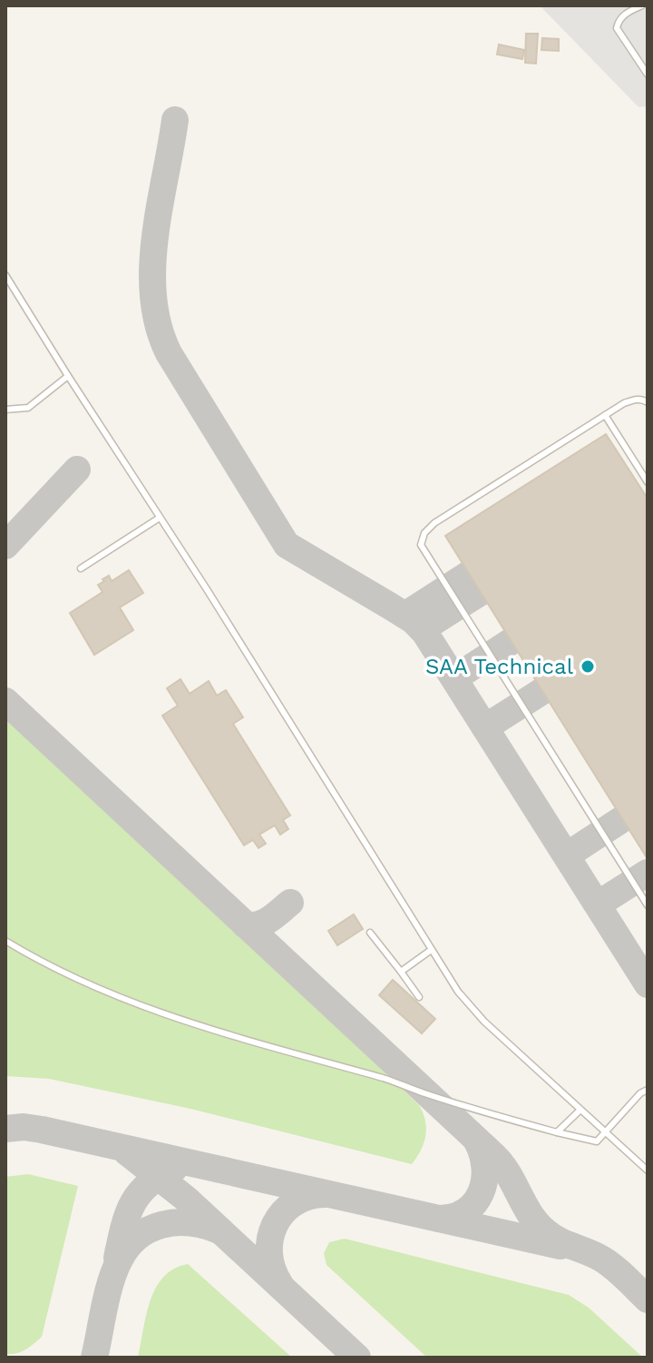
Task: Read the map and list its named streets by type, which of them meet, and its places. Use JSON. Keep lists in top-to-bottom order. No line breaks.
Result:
{"places":["SAA Technical"]}
